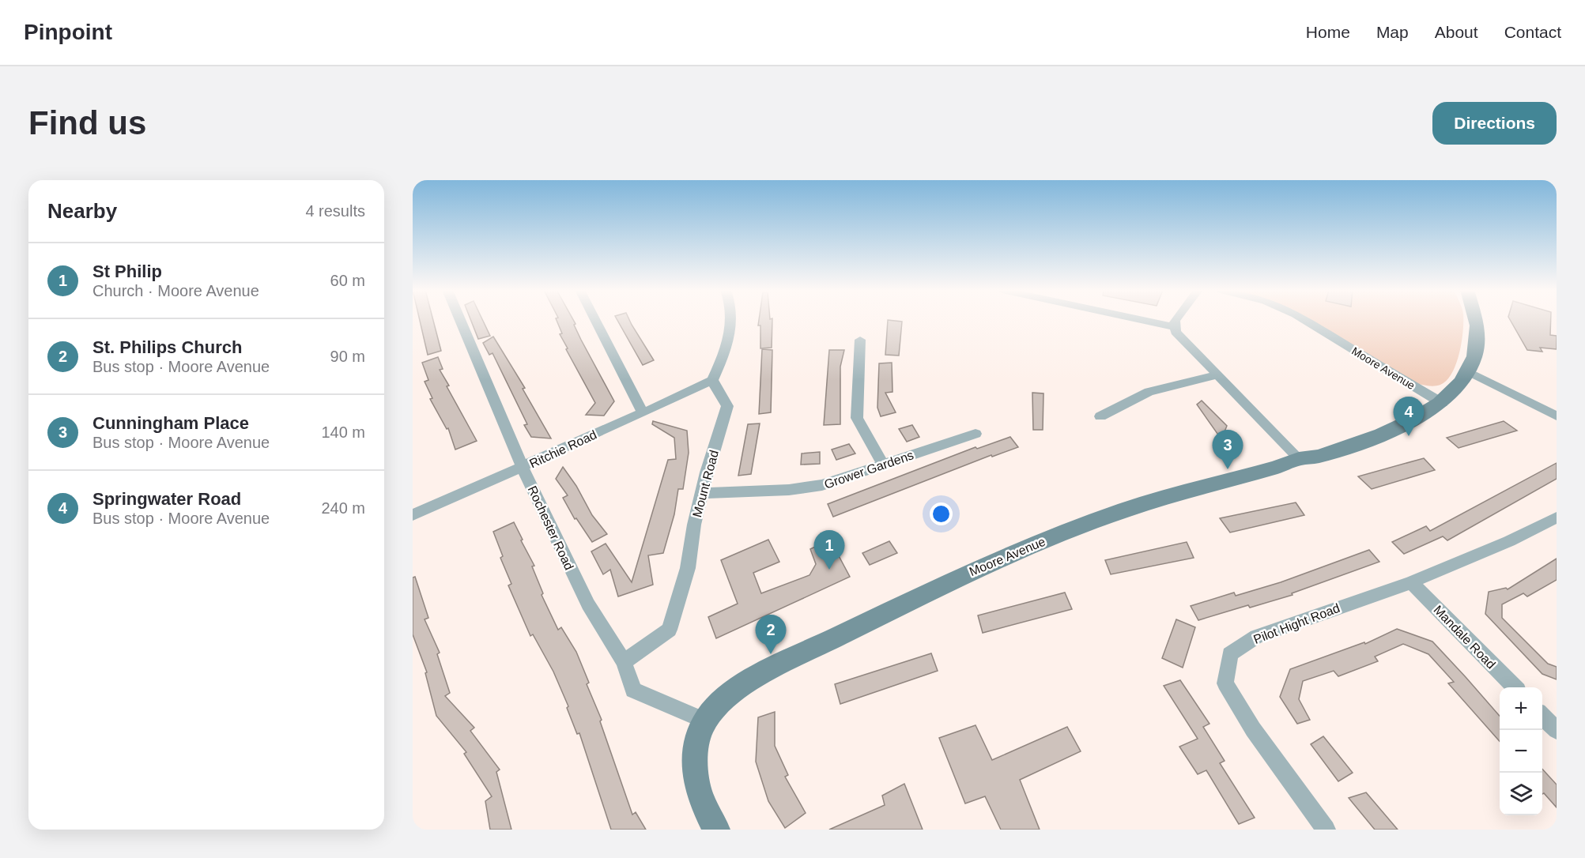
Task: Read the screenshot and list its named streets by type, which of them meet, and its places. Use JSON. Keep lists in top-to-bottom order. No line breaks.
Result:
{"streets":{"street":["Moore Avenue","Ritchie Road","Grower Gardens","Mount Road","Rochester Road","Pilot Hight Road","Mandale Road"]},"crossings":[["Moore Avenue","Rochester Road"],["Ritchie Road","Mount Road"],["Ritchie Road","Rochester Road"],["Grower Gardens","Mount Road"],["Mount Road","Rochester Road"],["Pilot Hight Road","Mandale Road"]],"page":{"header":"Pinpoint","nav":["Home","Map","About","Contact"],"buttons":"Directions","title":"Find us","heading":["Nearby","4 results"],"list":[{"mark":"1","name":"St Philip","note":"Church · Moore Avenue","value":"60 m"},{"mark":"2","name":"St. Philips Church","note":"Bus stop · Moore Avenue","value":"90 m"},{"mark":"3","name":"Cunningham Place","note":"Bus stop · Moore Avenue","value":"140 m"},{"mark":"4","name":"Springwater Road","note":"Bus stop · Moore Avenue","value":"240 m"}],"pins":["4","3","1","2"],"map_buttons":["+","−"]}}
